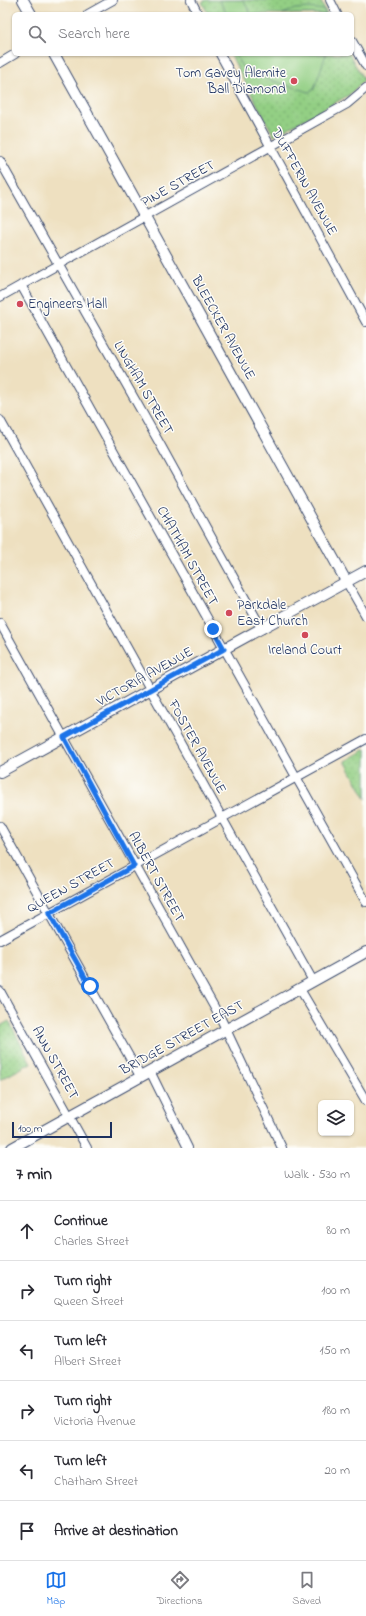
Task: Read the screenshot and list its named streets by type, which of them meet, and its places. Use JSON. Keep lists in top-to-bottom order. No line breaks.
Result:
{"streets":{"street":["DUFFERIN AVENUE","PINE STREET","BLEECKER AVENUE","LINGHAM STREET","CHATHAM STREET","VICTORIA AVENUE","FOSTER AVENUE","ALBERT STREET","QUEEN STREET","BRIDGE STREET EAST","ANN STREET"]},"crossings":[["DUFFERIN AVENUE","PINE STREET"],["PINE STREET","BLEECKER AVENUE"],["PINE STREET","LINGHAM STREET"],["PINE STREET","CHATHAM STREET"],["BLEECKER AVENUE","VICTORIA AVENUE"],["LINGHAM STREET","VICTORIA AVENUE"],["CHATHAM STREET","VICTORIA AVENUE"],["CHATHAM STREET","QUEEN STREET"],["VICTORIA AVENUE","FOSTER AVENUE"],["VICTORIA AVENUE","ALBERT STREET"],["FOSTER AVENUE","QUEEN STREET"],["FOSTER AVENUE","BRIDGE STREET EAST"],["ALBERT STREET","QUEEN STREET"],["ALBERT STREET","BRIDGE STREET EAST"],["BRIDGE STREET EAST","ANN STREET"]],"places":["Tom Gavey Alemite Ball Diamond","Engineers Hall","Parkdale East Church","Ireland Court"],"scale_bar":"100 m","page":{"search":"Search here","scale":"100 m","heading":["7 min","Walk · 530 m"],"list":[["Continue","Charles Street","80 m"],["Turn right","Queen Street","100 m"],["Turn left","Albert Street","150 m"],["Turn right","Victoria Avenue","180 m"],["Turn left","Chatham Street","20 m"],"Arrive at destination"],"nav":["Map","Directions","Saved"]}}
